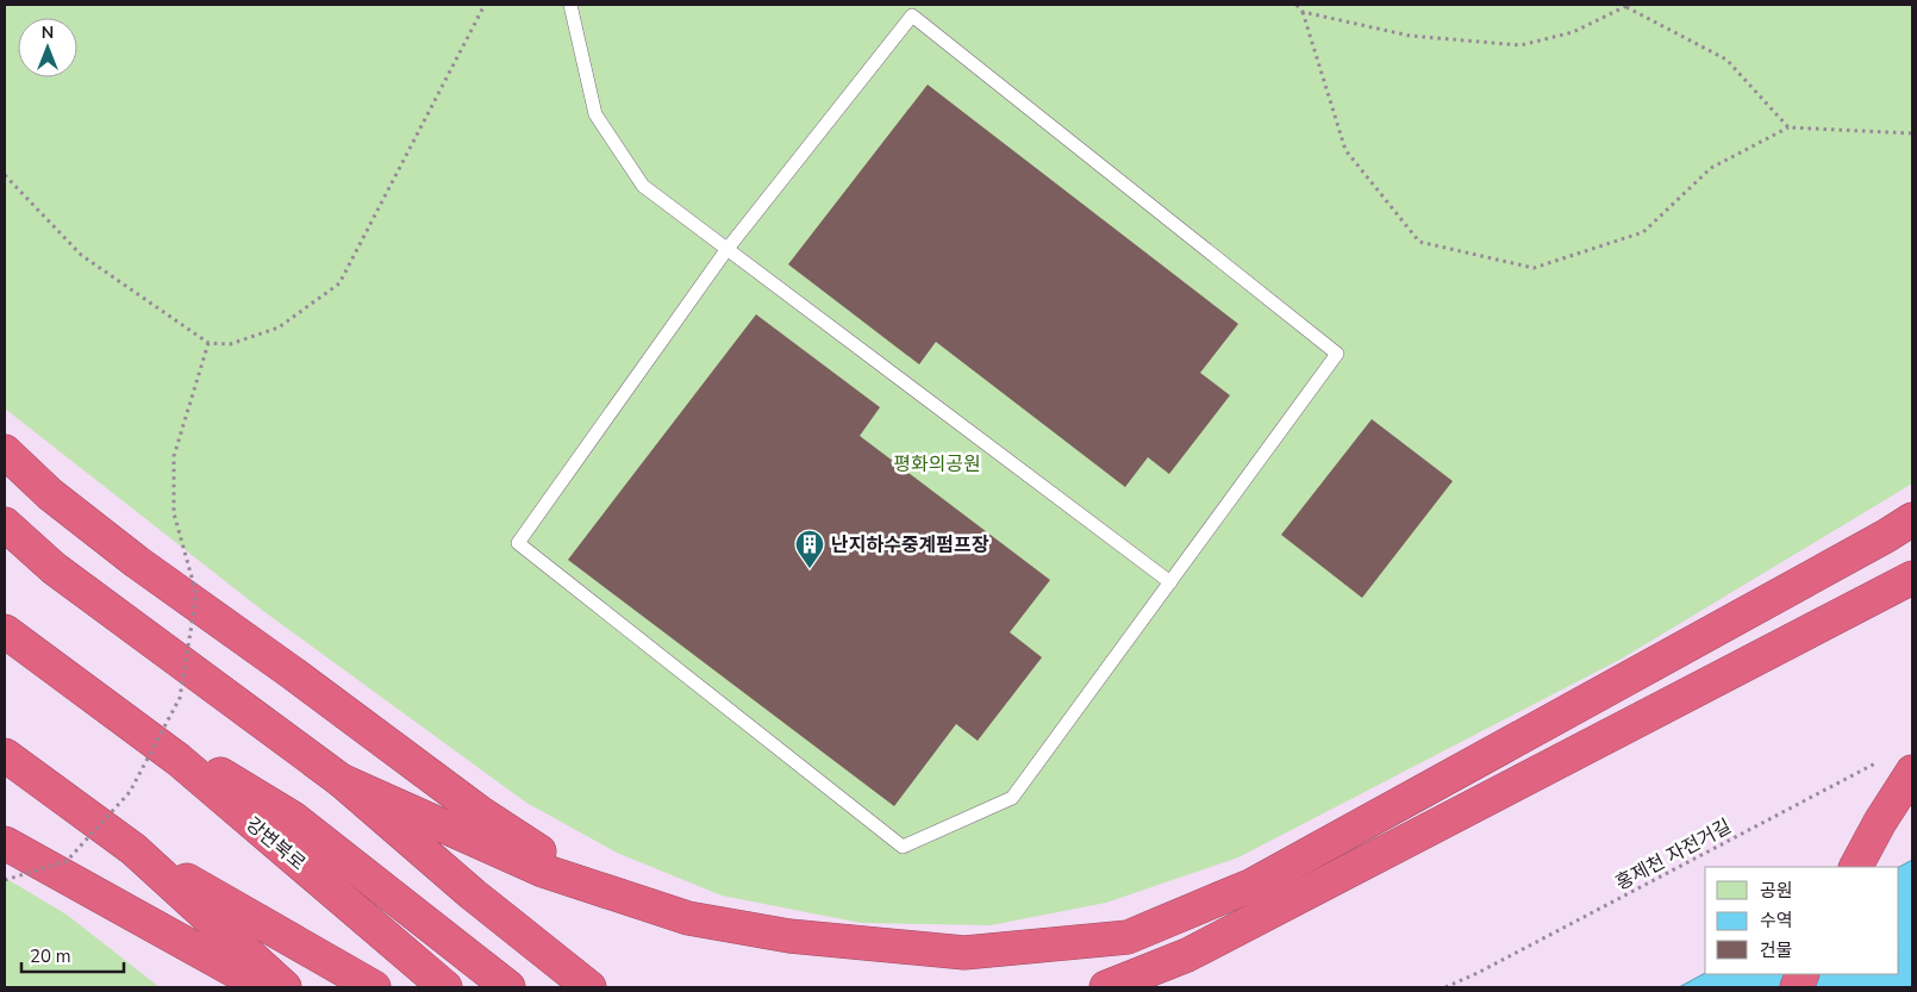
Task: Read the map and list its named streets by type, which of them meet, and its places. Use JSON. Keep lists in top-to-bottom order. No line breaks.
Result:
{"streets":{"highway":["강변북로"],"path":["홍제천 자전거길"]},"parks":["평화의공원"],"places":{"building":["난지하수중계펌프장"]},"legend":["공원","수역","건물"],"scale_bar":"20 m","north":"top"}
